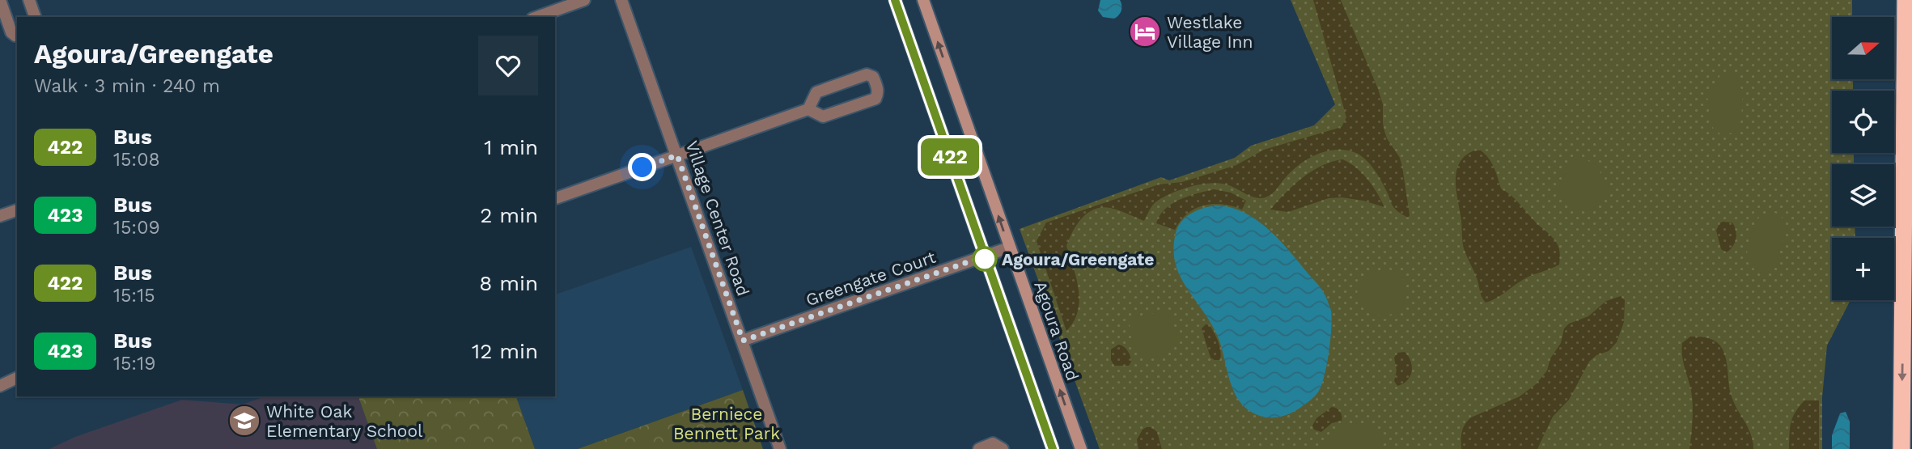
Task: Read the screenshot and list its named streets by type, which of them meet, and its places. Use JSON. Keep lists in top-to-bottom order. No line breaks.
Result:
{"streets":{"main road":["Agoura Road"],"street":["Village Center Road","Greengate Court"]},"crossings":[["Village Center Road","Greengate Court"],["Greengate Court","Agoura Road"]],"parks":["Berniece Bennett Park"],"places":{"hotel":["Westlake Village Inn"],"other":["Agoura/Greengate"],"school or university":["White Oak Elementary School"]},"lines":["bus line 422"],"north":"right","page":{"on_map":"422","map_buttons":"+","heading":["Agoura/Greengate","Walk · 3 min · 240 m"],"list":[{"mark":"422","name":"Bus","note":"15:08","value":"1 min"},{"mark":"423","name":"Bus","note":"15:09","value":"2 min"},{"mark":"422","name":"Bus","note":"15:15","value":"8 min"},{"mark":"423","name":"Bus","note":"15:19","value":"12 min"}]}}
